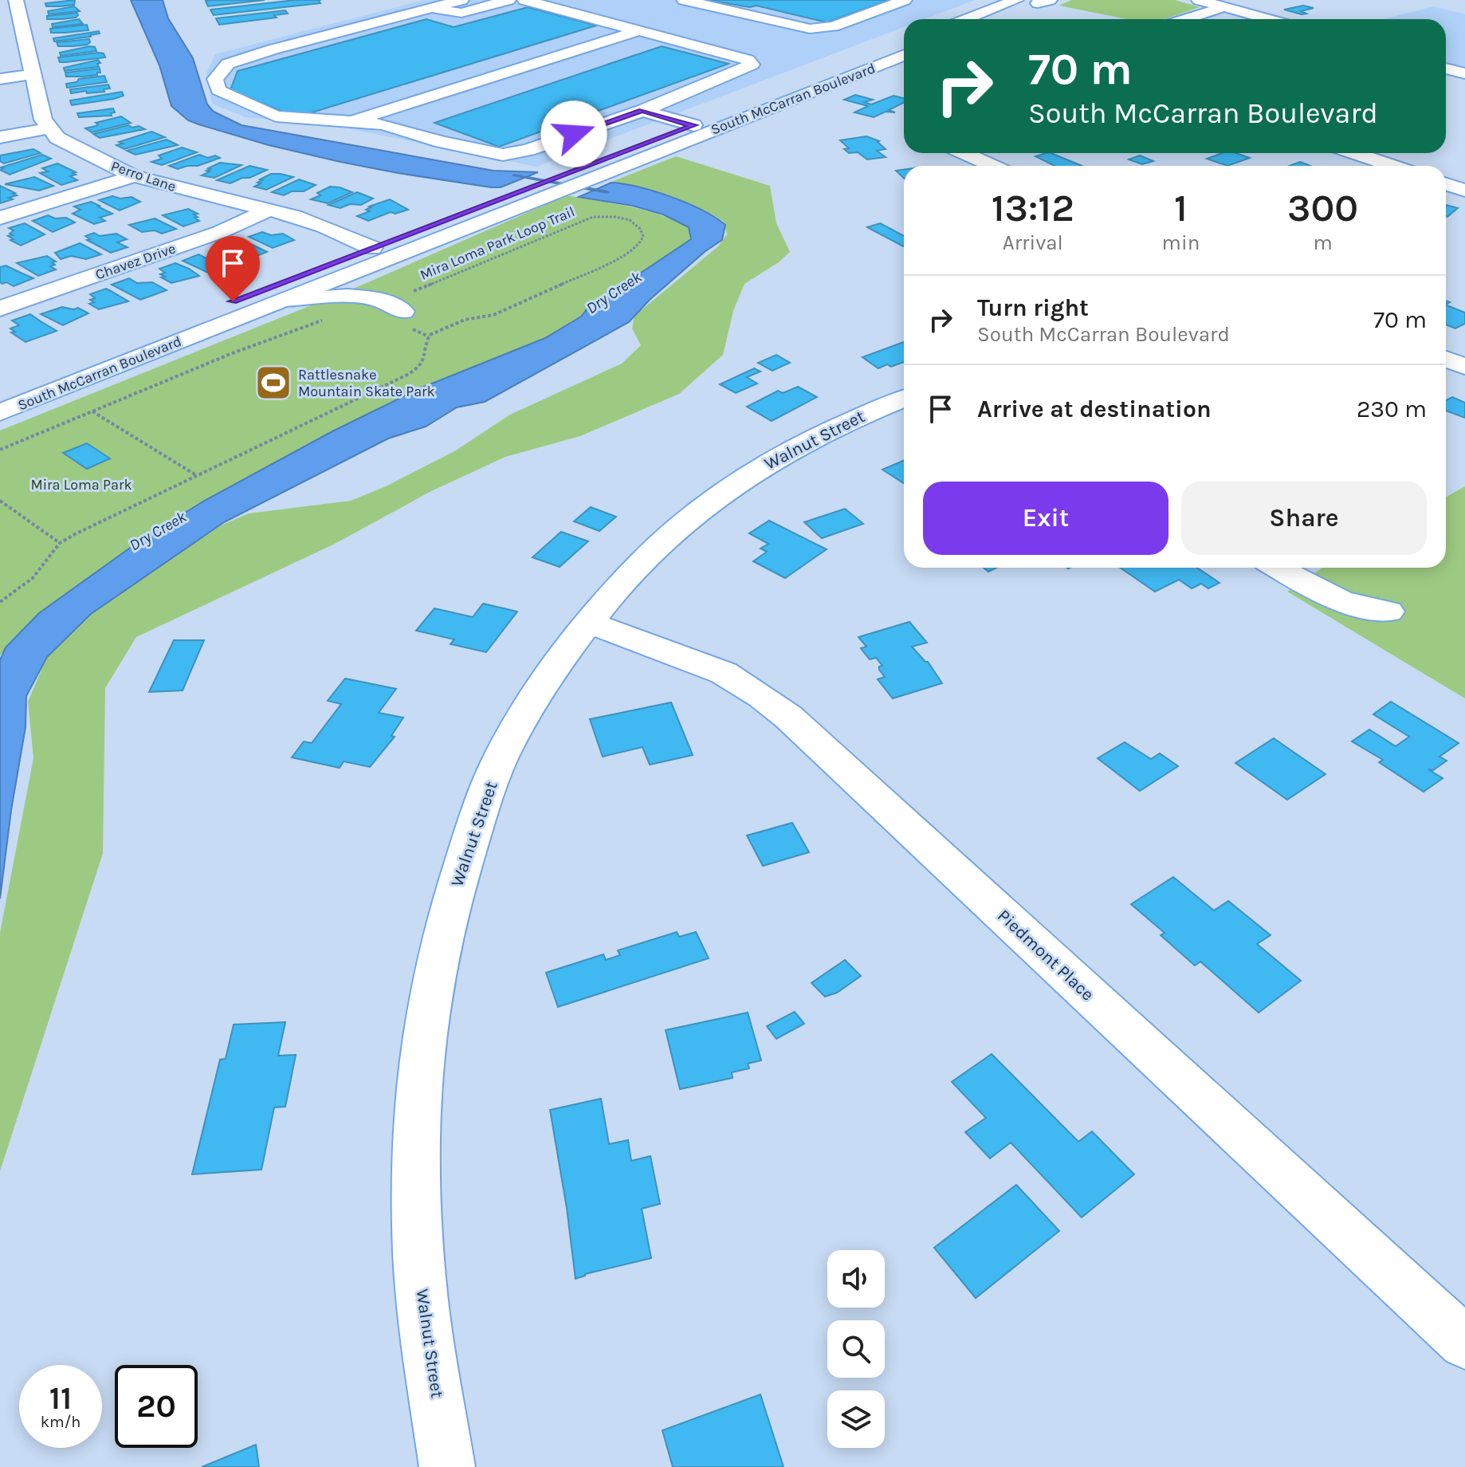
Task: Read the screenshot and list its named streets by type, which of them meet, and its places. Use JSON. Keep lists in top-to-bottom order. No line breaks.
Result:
{"streets":{"street":["South McCarran Boulevard","Perro Lane","Chavez Drive","Walnut Street","Piedmont Place"],"path":["Mira Loma Park Loop Trail"]},"crossings":[["South McCarran Boulevard","Perro Lane"],["Perro Lane","Chavez Drive"],["Walnut Street","Piedmont Place"]],"water":["Dry Creek"],"parks":["Mira Loma Park"],"places":{"sports":["Rattlesnake Mountain Skate Park"]},"page":{"turn":["70 m","South McCarran Boulevard"],"eta":["13:12","Arrival","1","min","300","m"],"list":[{"name":"Turn right","note":"South McCarran Boulevard","value":"70 m"},{"name":"Arrive at destination","value":"230 m"}],"buttons":["Exit","Share"],"speed":"11 km/h","limit":"20"}}
